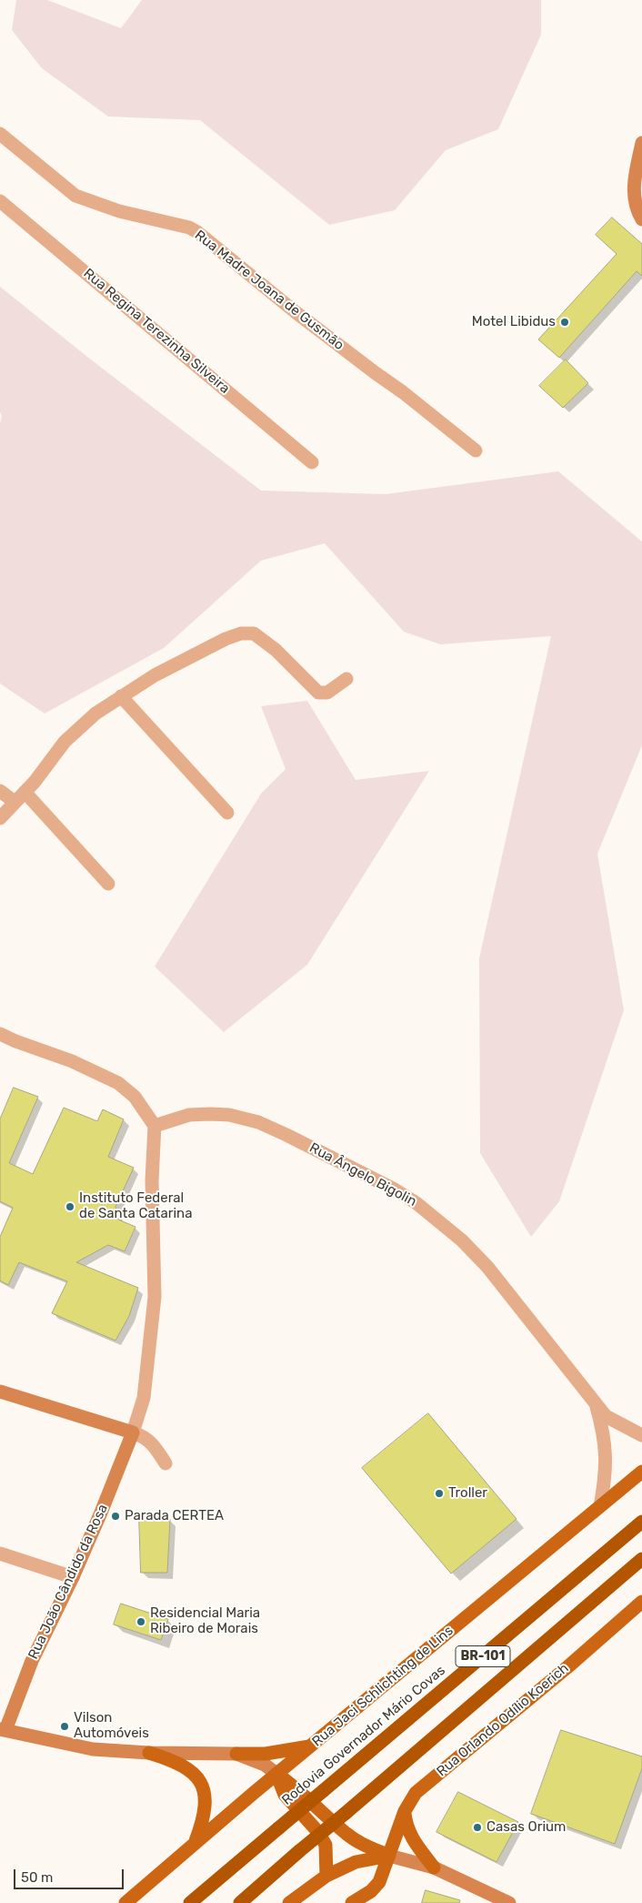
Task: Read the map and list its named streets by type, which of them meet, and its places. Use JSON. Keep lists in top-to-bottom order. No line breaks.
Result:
{"streets":{"highway":["BR-101","Rodovia Governador Mário Covas"],"main road":["Rua João Cândido da Rosa","Rua Jaci Schlichting de Lins","Rua Orlando Odílio Koerich"],"street":["Rua Madre Joana de Gusmão","Rua Regina Terezinha Silveira","Rua Ângelo Bigolin"]},"places":["Motel Libidus","Instituto Federal de Santa Catarina","Troller","Parada CERTEA","Residencial Maria Ribeiro de Morais","Vilson Automóveis","Casas Orium"],"scale_bar":"50 m"}
